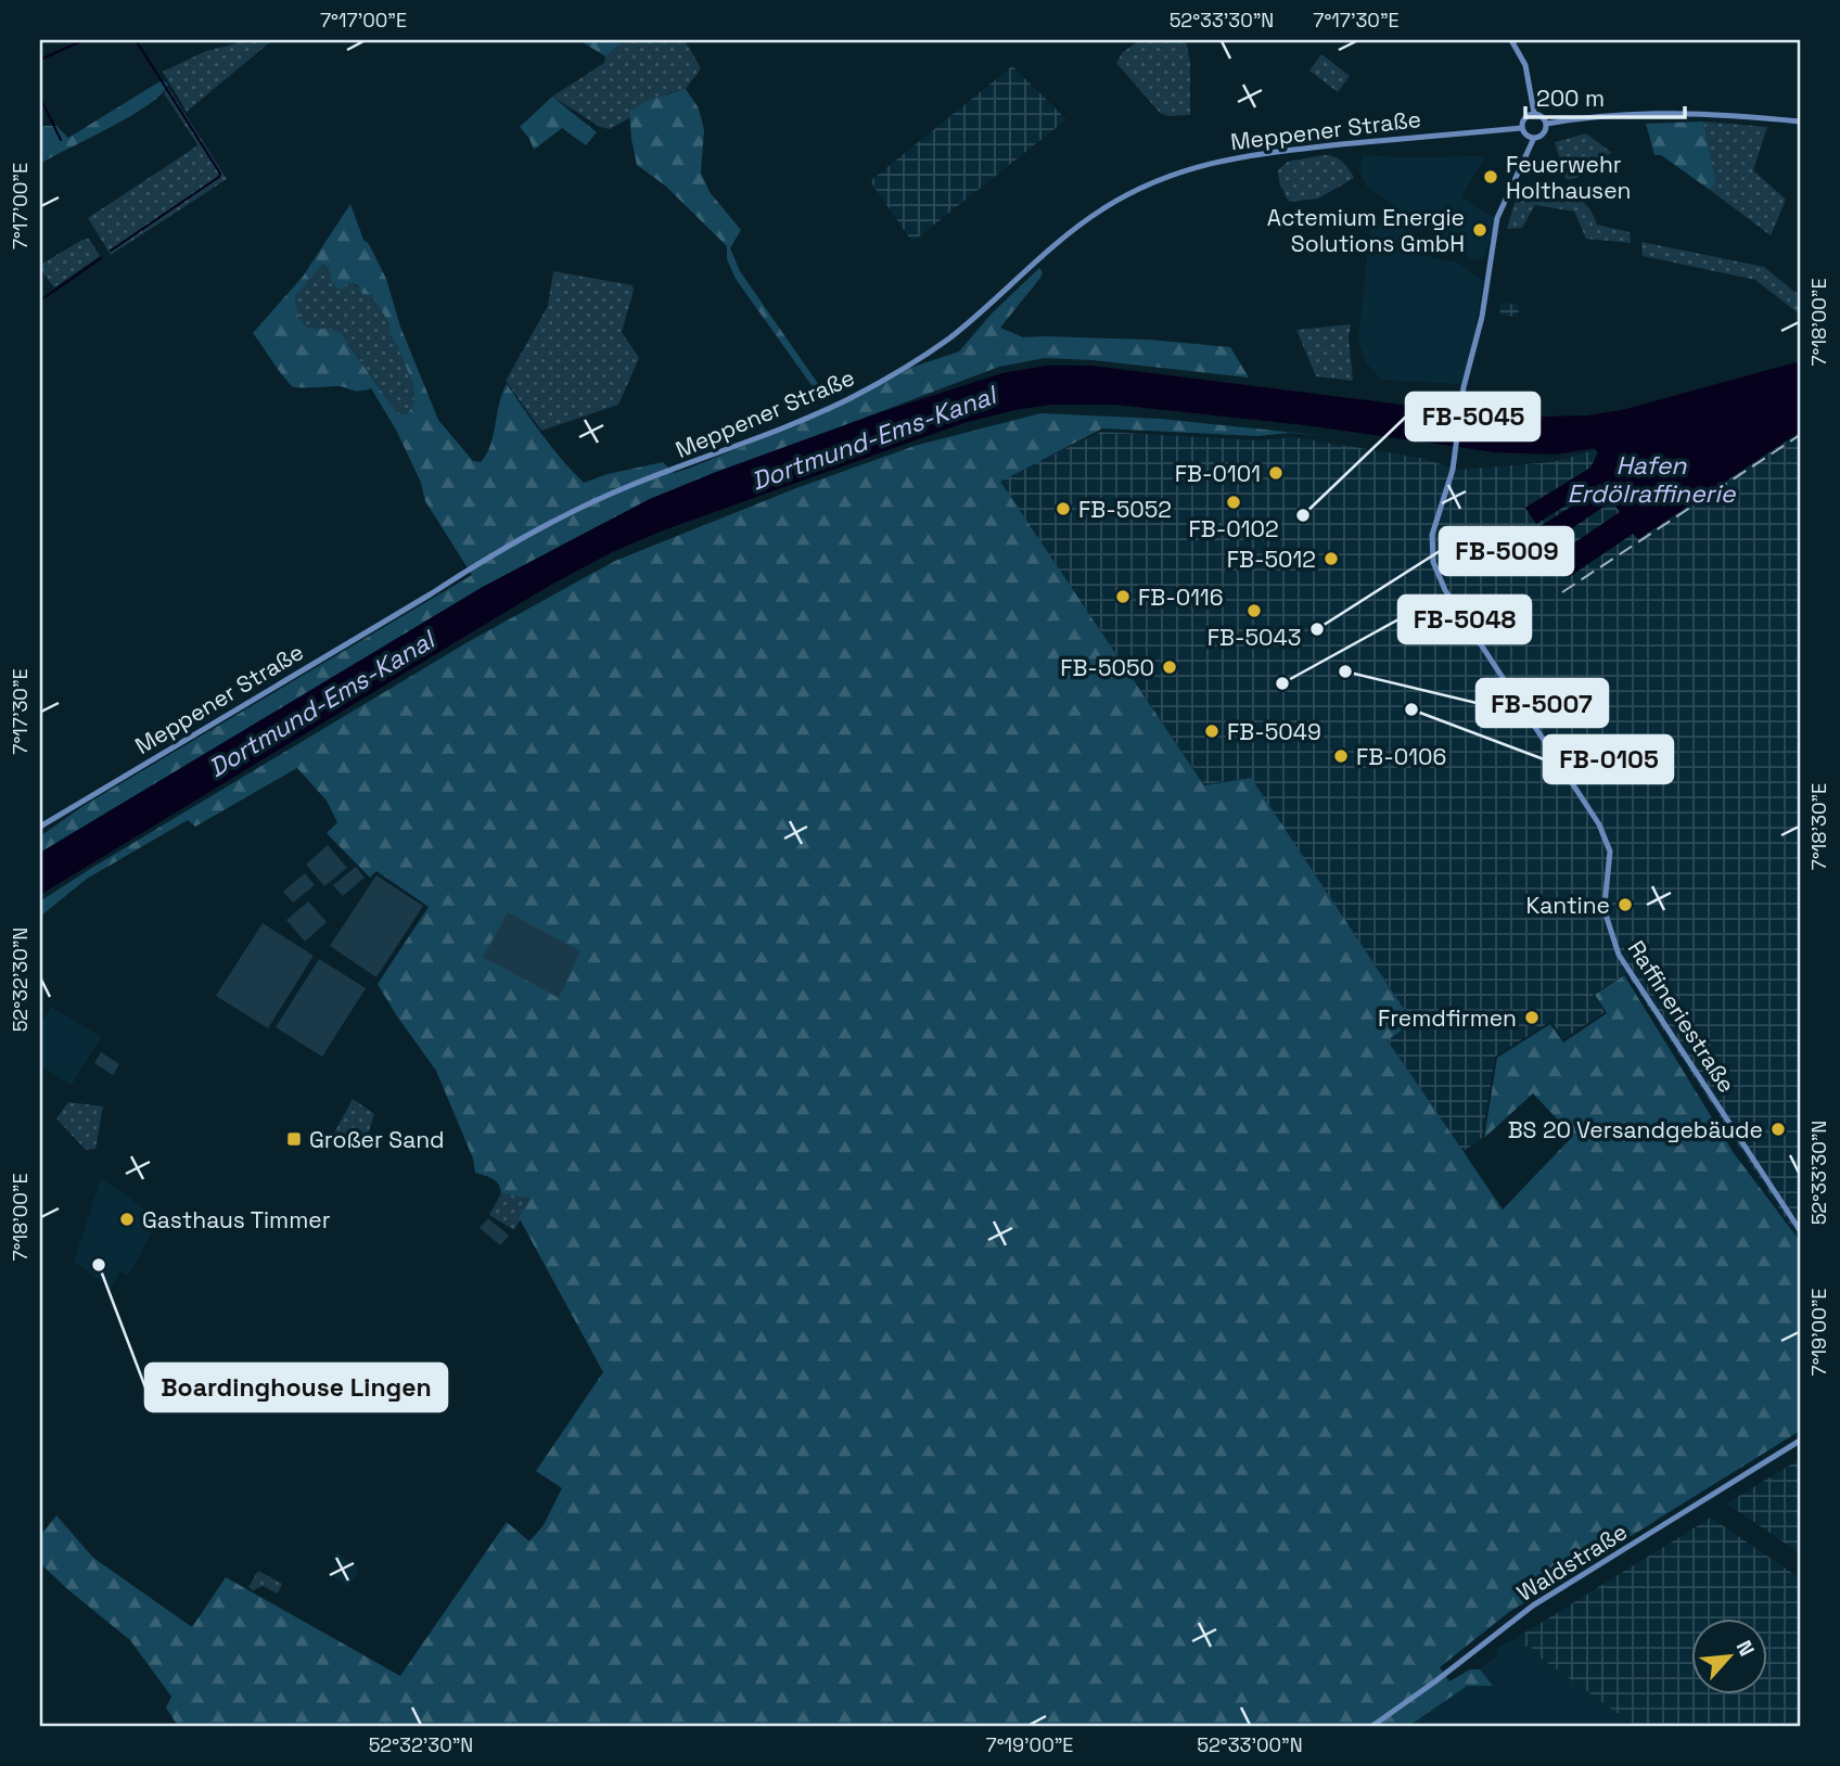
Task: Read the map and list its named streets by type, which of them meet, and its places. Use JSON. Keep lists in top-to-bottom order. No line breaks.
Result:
{"streets":{"main road":["Meppener Straße","Raffineriestraße","Waldstraße"]},"crossings":[["Meppener Straße","Raffineriestraße"]],"water":["Dortmund-Ems-Kanal","Hafen Erdölraffinerie"],"places":{"other":["Feuerwehr Holthausen","Actemium Energie Solutions GmbH","FB-0101","FB-0102","FB-5052","FB-5045","FB-5012","FB-0116","FB-5043","FB-5009","FB-5050","FB-5007","FB-5048","FB-0105","FB-5049","FB-0106","Kantine","Fremdfirmen","BS 20 Versandgebäude","Gasthaus Timmer","Boardinghouse Lingen"],"transit":["Großer Sand"]},"scale_bar":"200 m","north":"top right","coordinates":["7°17'00\"E","52°33'30\"N","7°17'30\"E","7°18'00\"E","7°18'30\"E","52°32'30\"N","7°19'00\"E","52°33'00\"N"]}
